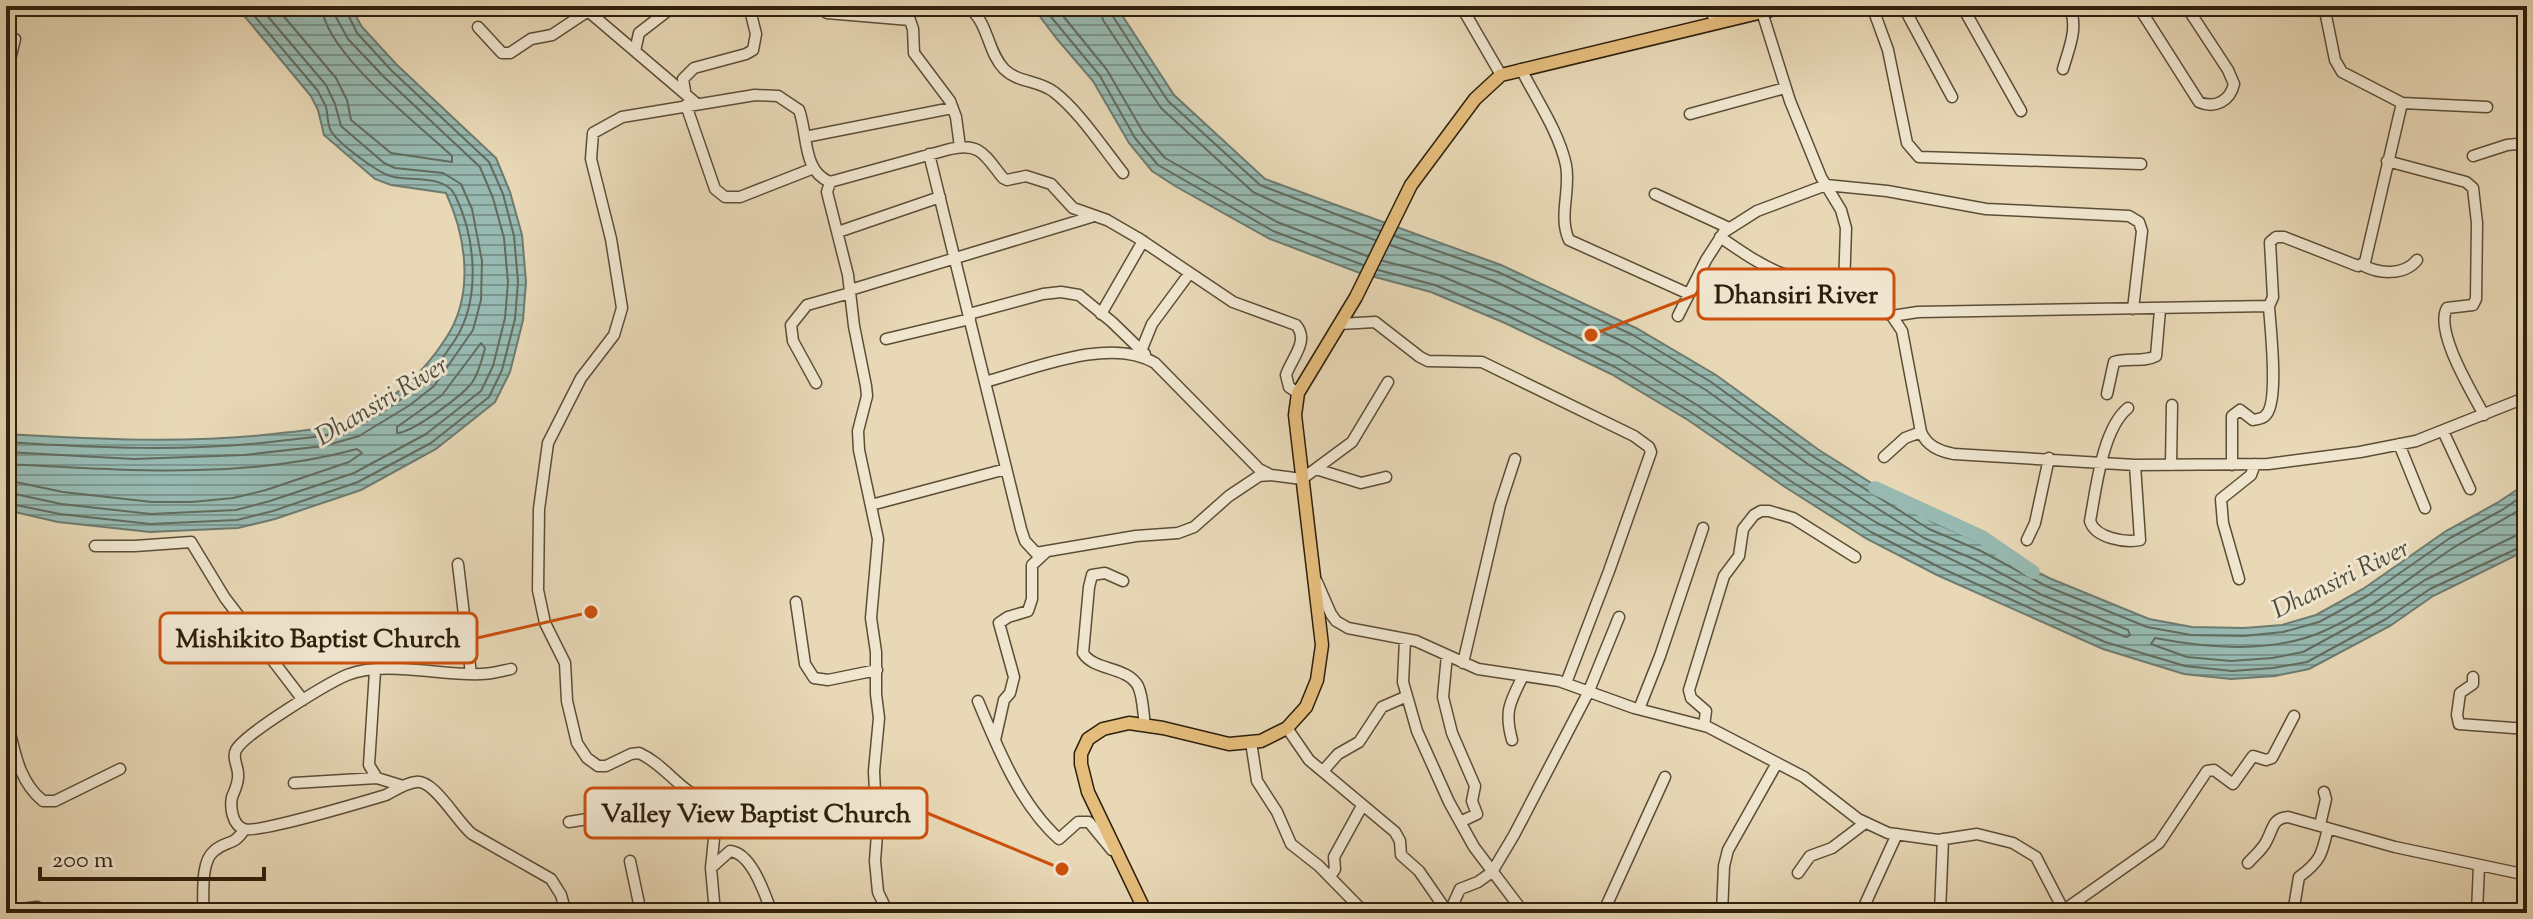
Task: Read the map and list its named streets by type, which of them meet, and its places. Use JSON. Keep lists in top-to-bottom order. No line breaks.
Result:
{"water":["Dhansiri River"],"places":["Dhansiri River","Mishikito Baptist Church","Valley View Baptist Church"],"scale_bar":"200 m"}
